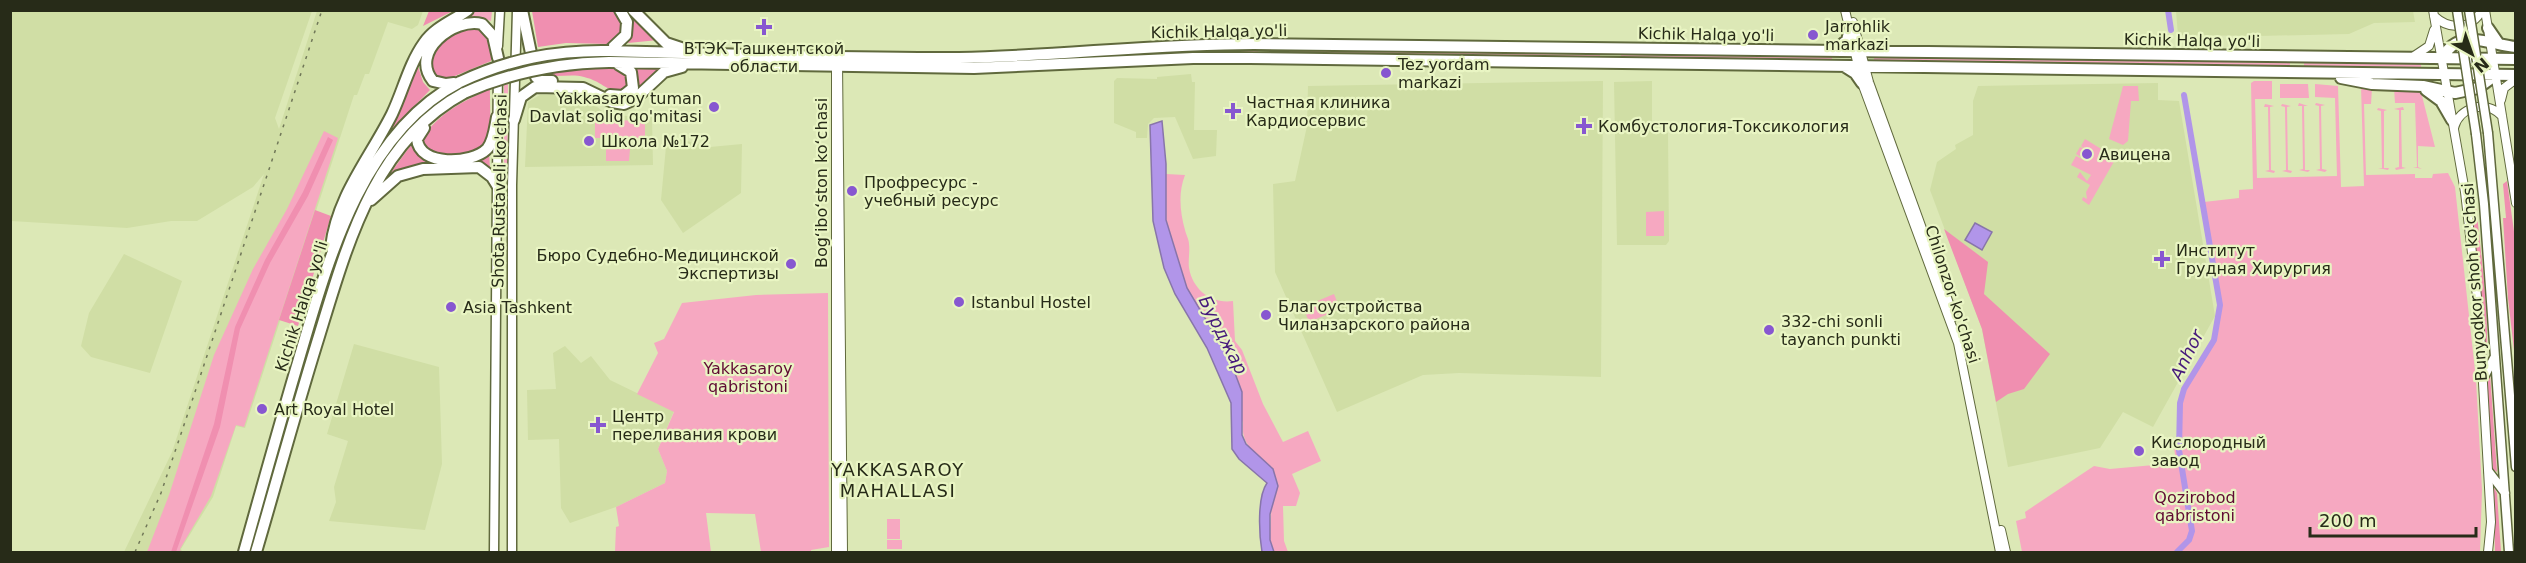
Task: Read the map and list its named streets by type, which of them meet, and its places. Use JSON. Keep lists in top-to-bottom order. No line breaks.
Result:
{"streets":{"highway":["Kichik Halqa yo'li"],"main road":["Shota Rustaveli ko'chasi","Bunyodkor shoh ko'chasi"],"street":["Bogʻiboʻston koʻchasi","Chilonzor ko'chasi"]},"crossings":[["Kichik Halqa yo'li","Bogʻiboʻston koʻchasi"],["Kichik Halqa yo'li","Chilonzor ko'chasi"]],"districts":["YAKKASAROY MAHALLASI"],"water":["Бурджар","Anhor"],"parks":["Yakkasaroy qabristoni","Qozirobod qabristoni"],"places":{"health":["ВТЭК Ташкентской области","Частная клиника Кардиосервис","Комбустология-Токсикология","Институт Грудная Хирургия","Центр переливания крови"],"other":["Jarrohlik markazi","Tez yordam markazi","Yakkasaroy tuman Davlat soliq qo'mitasi","Школа №172","Авицена","Профресурс - учебный ресурс","Бюро Судебно-Медицинской Экспертизы","Istanbul Hostel","Asia Tashkent","Благоустройства Чиланзарского района","332-chi sonli tayanch punkti","Art Royal Hotel","Кислородный завод"]},"scale_bar":"200 m","north":"bottom right"}
